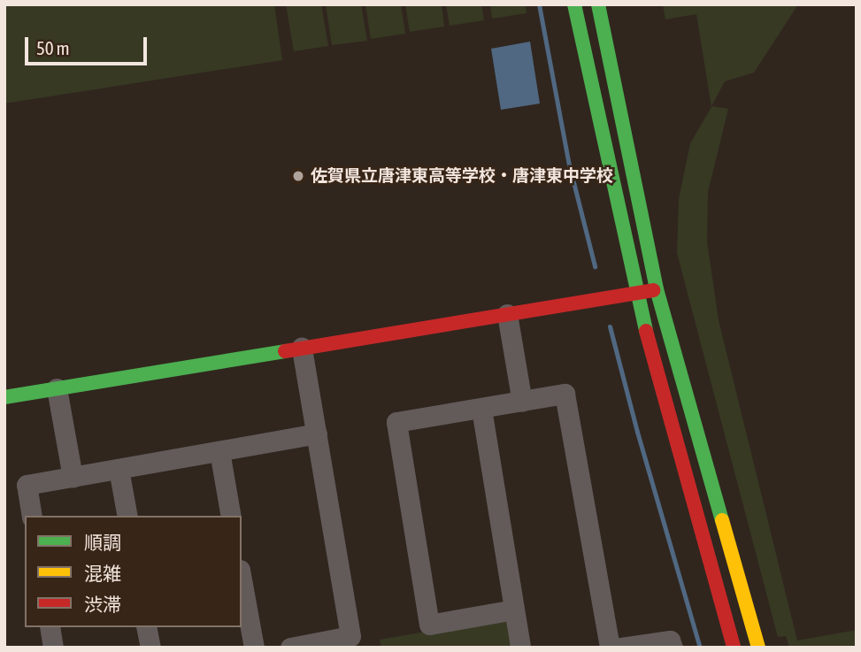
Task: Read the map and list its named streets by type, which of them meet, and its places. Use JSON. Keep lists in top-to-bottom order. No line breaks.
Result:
{"places":["佐賀県立唐津東高等学校・唐津東中学校"],"legend":["順調","混雑","渋滞"],"scale_bar":"50 m"}
